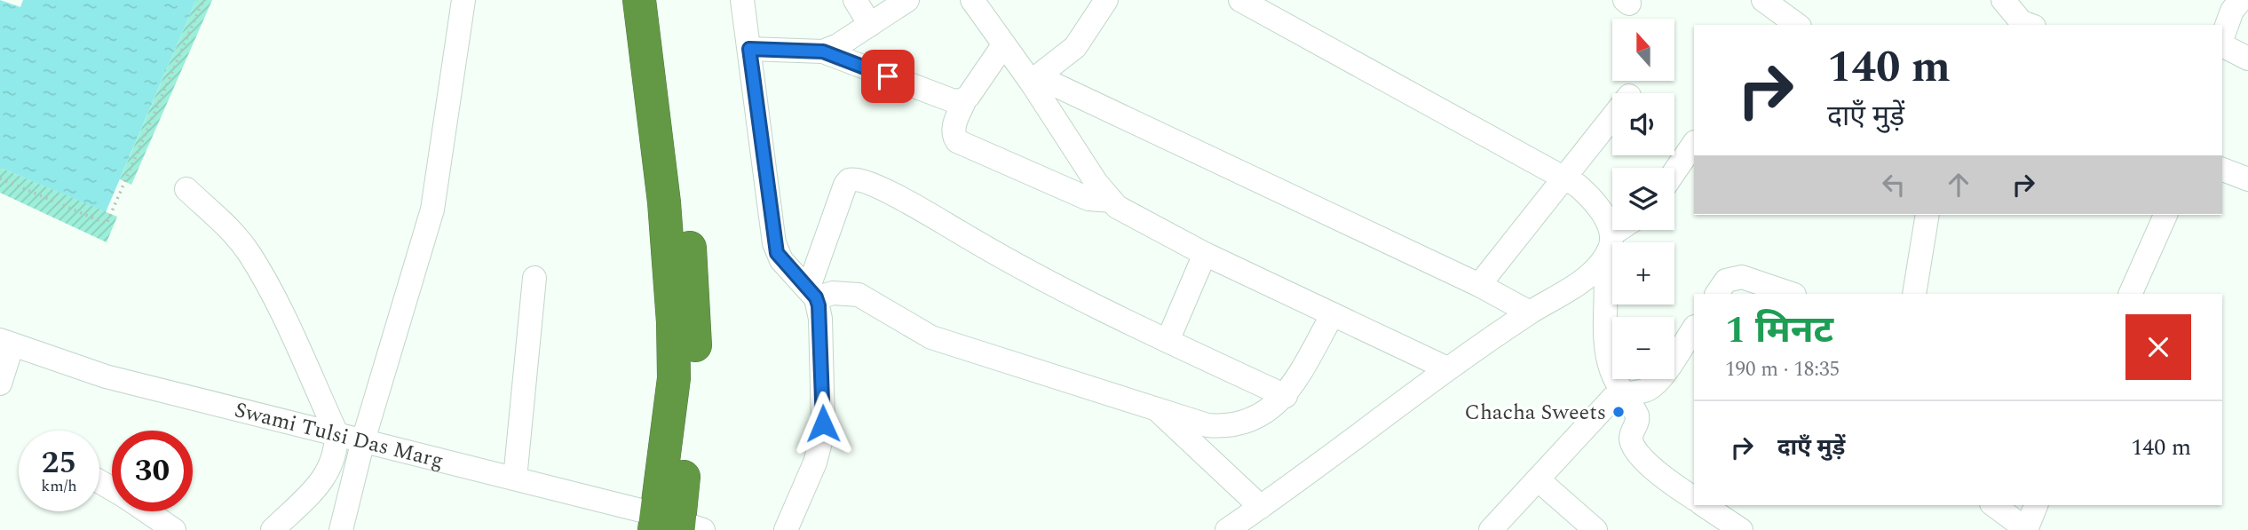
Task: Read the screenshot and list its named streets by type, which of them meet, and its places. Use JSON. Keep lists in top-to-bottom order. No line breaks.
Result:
{"streets":{"street":["Swami Tulsi Das Marg"]},"places":["Chacha Sweets"],"north":"top","page":{"map_buttons":["+","−"],"turn":["140 m","दाएँ मुड़ें"],"heading":["1 मिनट","190 m · 18:35"],"list":[{"name":"दाएँ मुड़ें","value":"140 m"}],"speed":"25 km/h","limit":"30"}}
